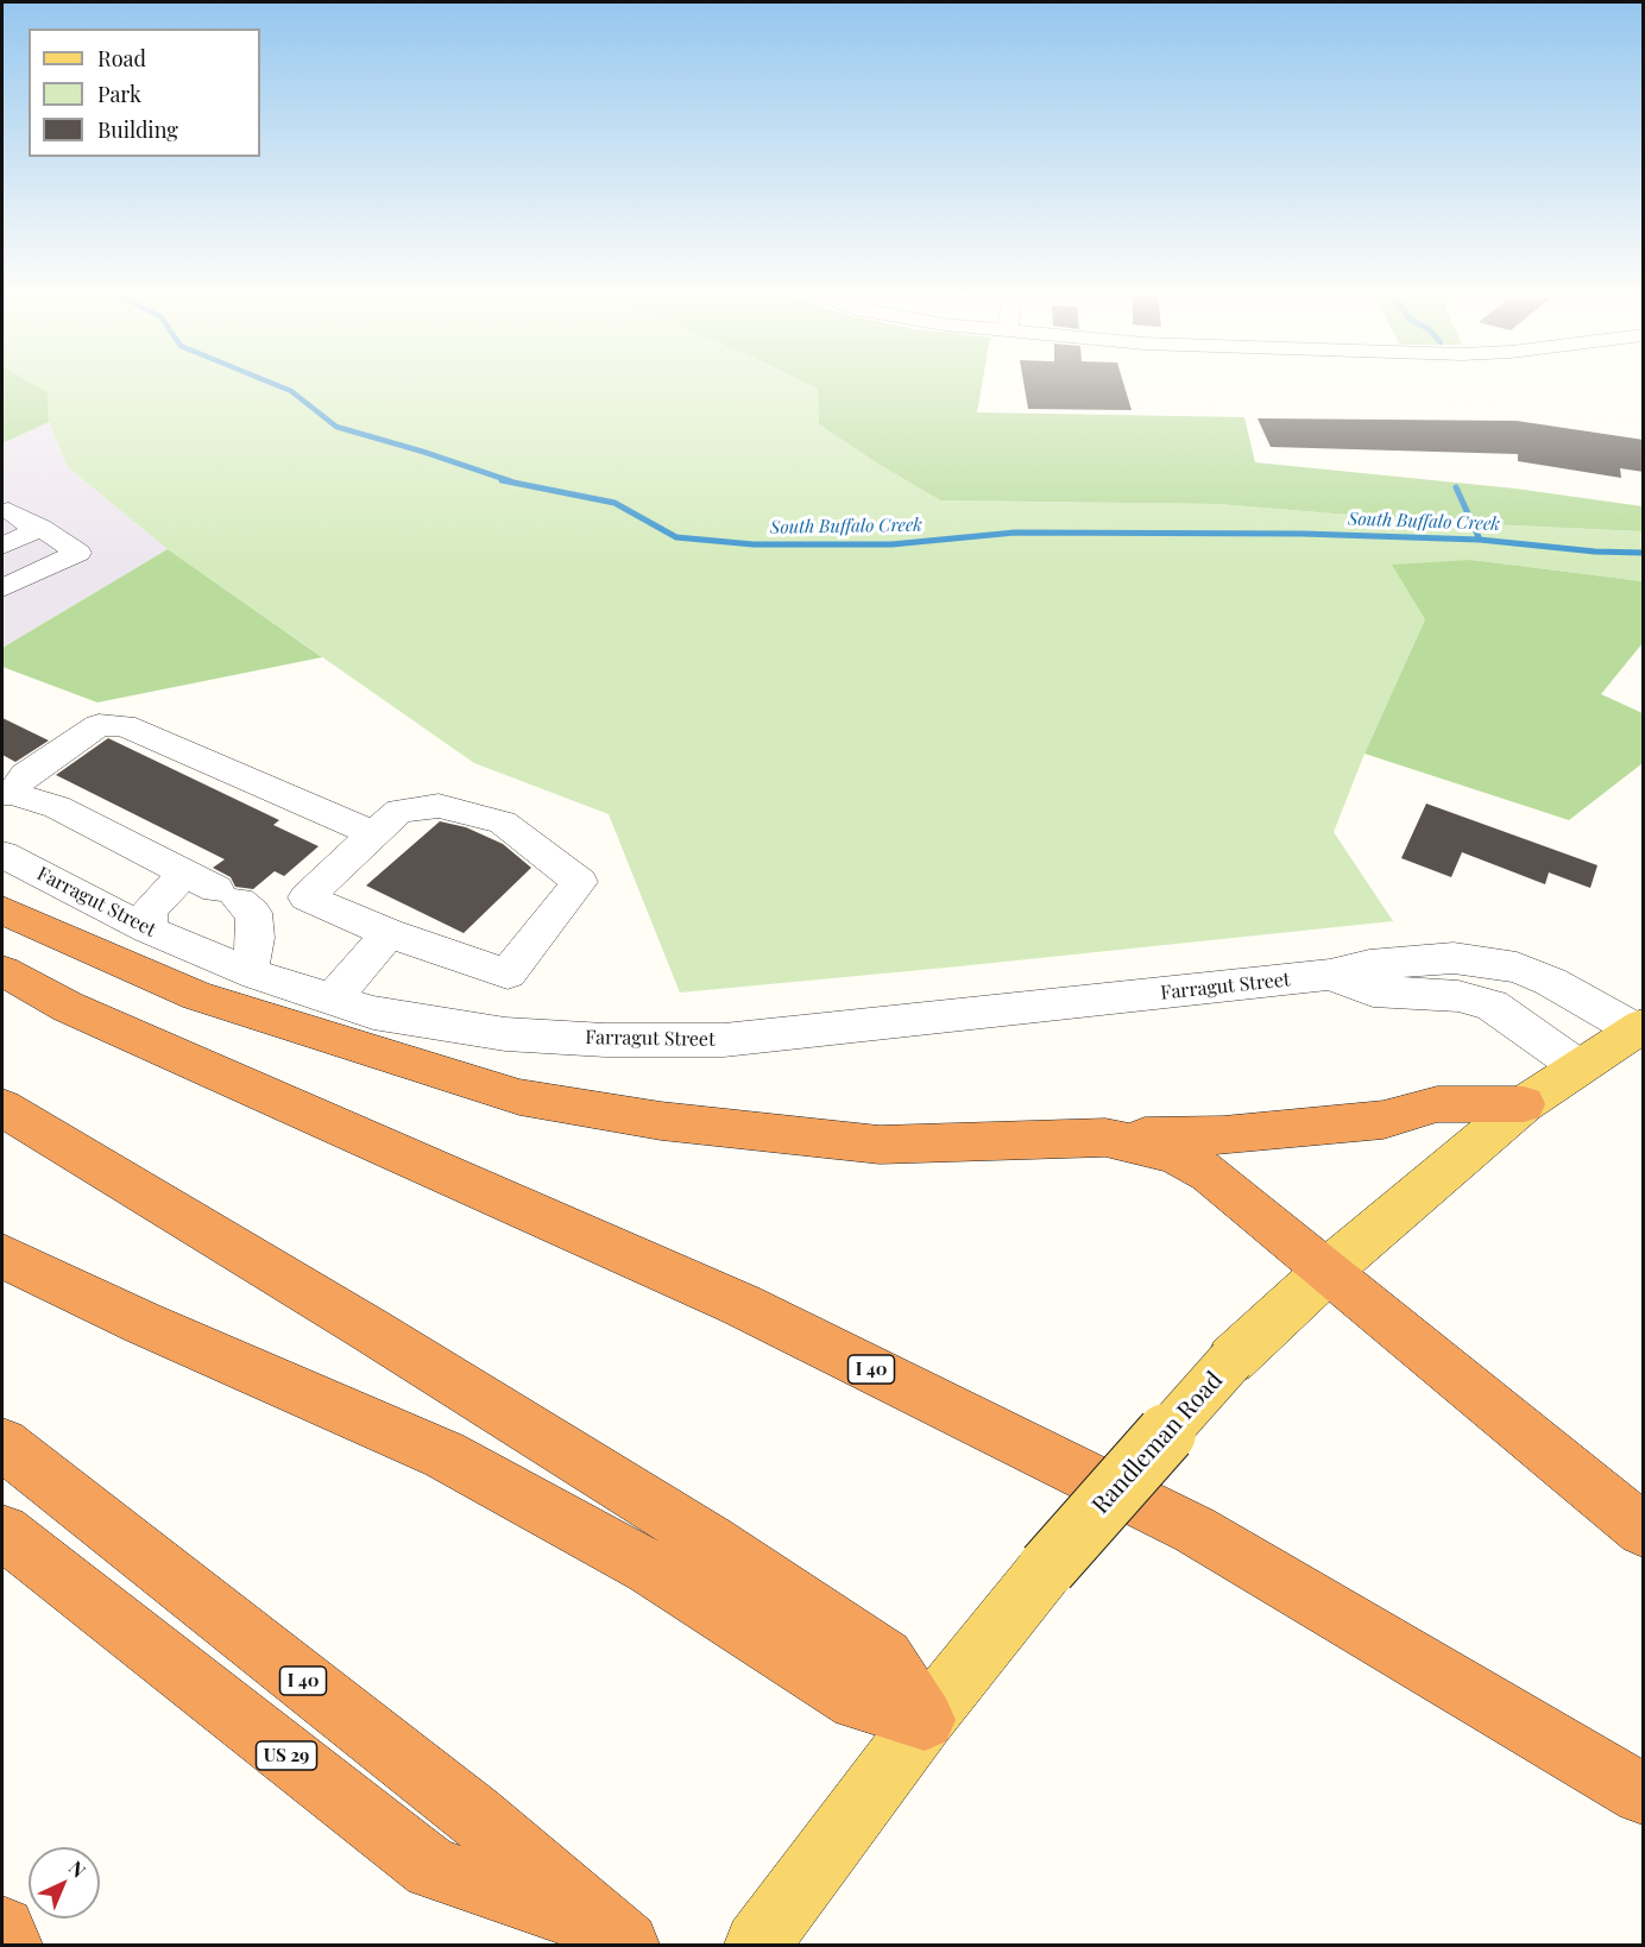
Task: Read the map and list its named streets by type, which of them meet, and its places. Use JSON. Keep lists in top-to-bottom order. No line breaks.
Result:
{"streets":{"highway":["I 40","US 29"],"main road":["Randleman Road"],"street":["Farragut Street"]},"crossings":[["Farragut Street","Randleman Road"],["I 40","US 29"]],"water":["South Buffalo Creek"],"legend":["Road","Park","Building"],"north":"top right"}
